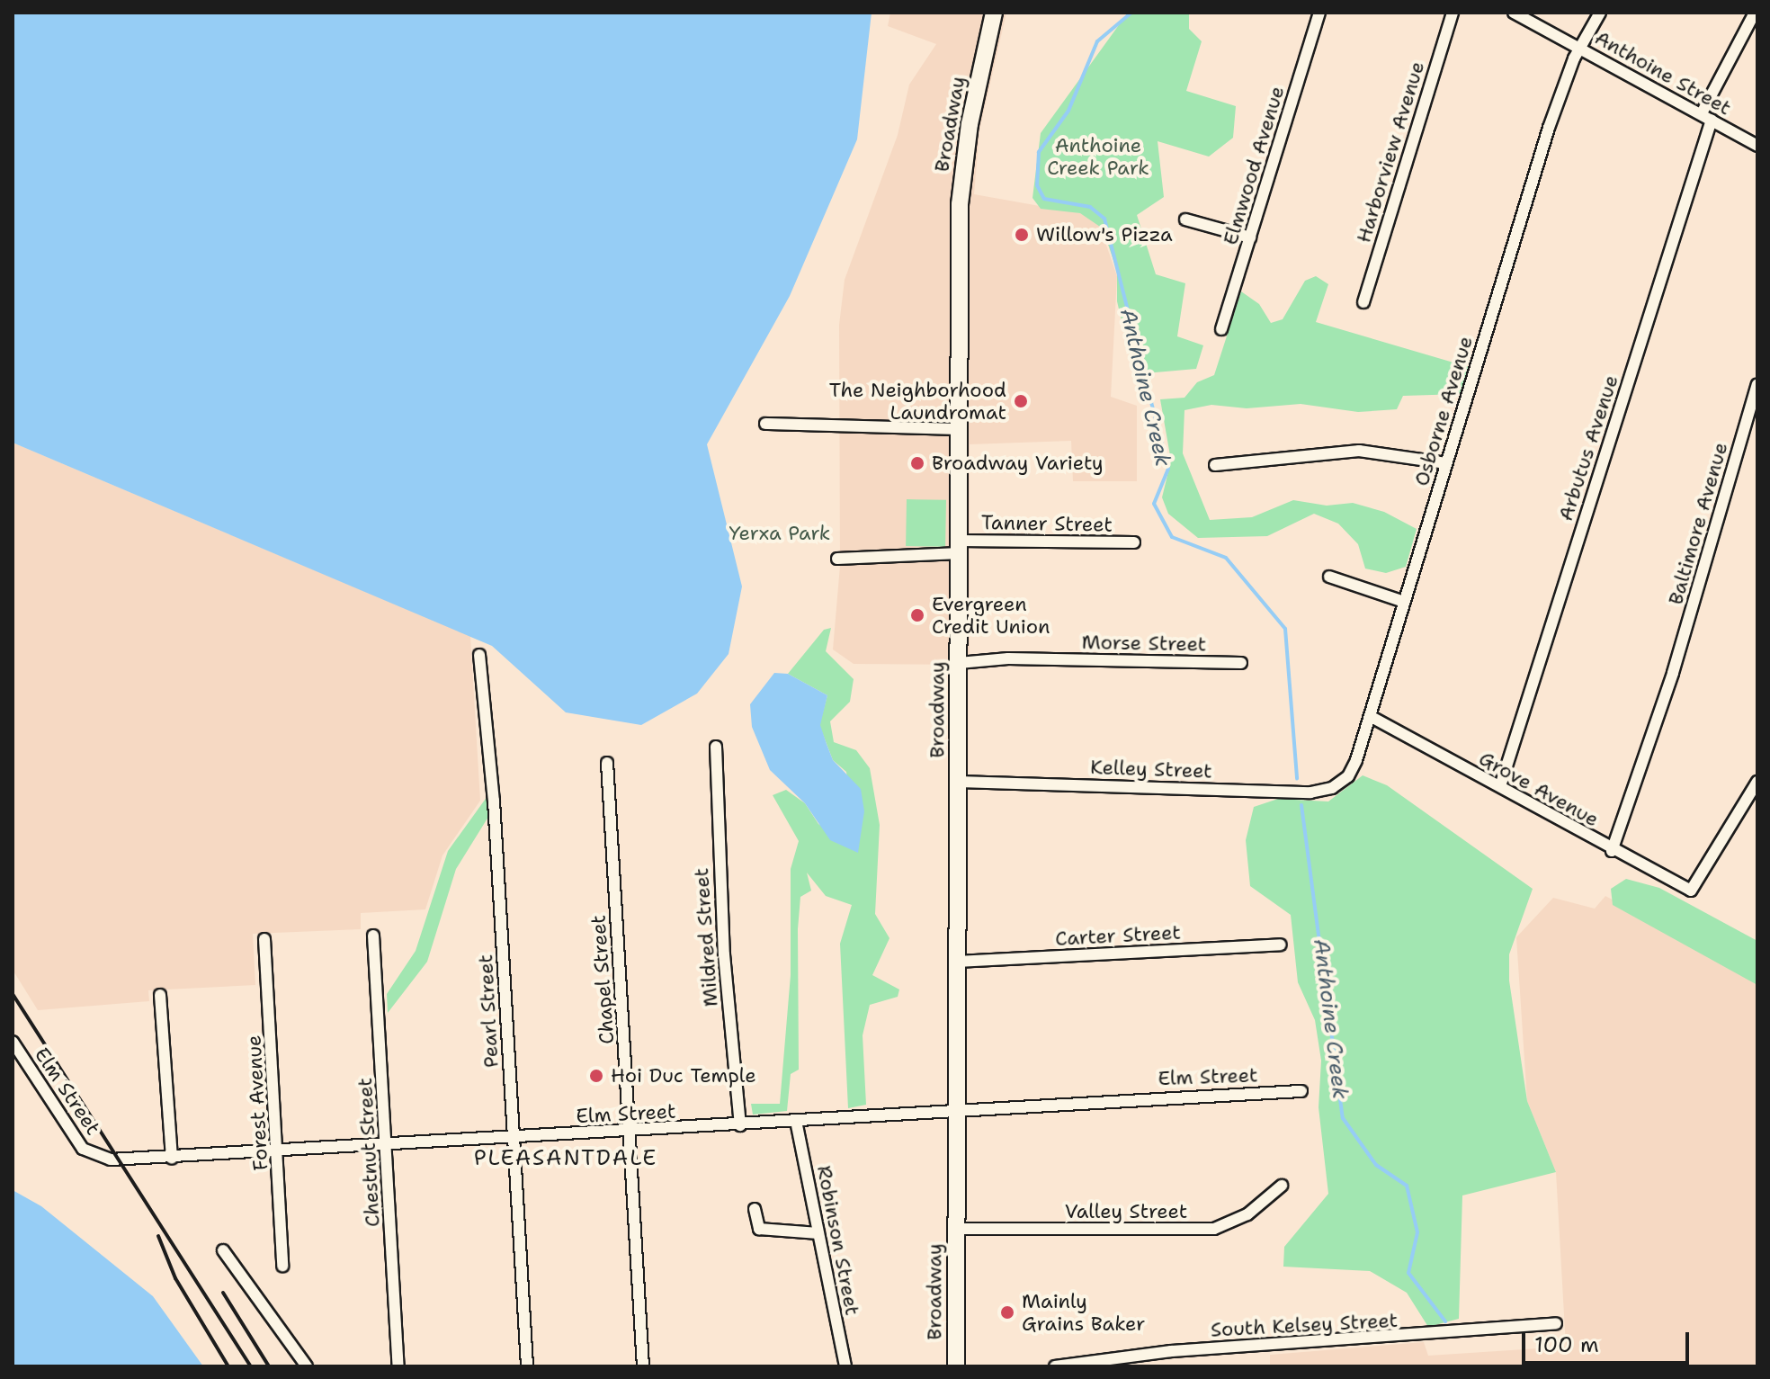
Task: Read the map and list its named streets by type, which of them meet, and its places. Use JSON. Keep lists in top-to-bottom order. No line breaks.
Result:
{"streets":{"main road":["Broadway"],"street":["Anthoine Street","Harborview Avenue","Elmwood Avenue","Osborne Avenue","Arbutus Avenue","Tanner Street","Baltimore Avenue","Morse Street","Kelley Street","Grove Avenue","Carter Street","Mildred Street","Chapel Street","Pearl Street","Elm Street","Forest Avenue","Chestnut Street","Valley Street","Robinson Street","South Kelsey Street"]},"crossings":[["Anthoine Street","Osborne Avenue"],["Anthoine Street","Arbutus Avenue"],["Broadway","Tanner Street"],["Broadway","Morse Street"],["Broadway","Kelley Street"],["Broadway","Carter Street"],["Broadway","Elm Street"],["Broadway","Valley Street"],["Osborne Avenue","Kelley Street"],["Osborne Avenue","Grove Avenue"],["Arbutus Avenue","Grove Avenue"],["Baltimore Avenue","Grove Avenue"],["Mildred Street","Elm Street"],["Chapel Street","Elm Street"],["Pearl Street","Elm Street"],["Elm Street","Forest Avenue"],["Elm Street","Chestnut Street"],["Elm Street","Robinson Street"]],"districts":["PLEASANTDALE"],"water":["Anthoine Creek"],"parks":["Anthoine Creek Park","Yerxa Park"],"places":["Willow's Pizza","The Neighborhood Laundromat","Broadway Variety","Evergreen Credit Union","Hoi Duc Temple","Mainly Grains Baker"],"scale_bar":"100 m"}
